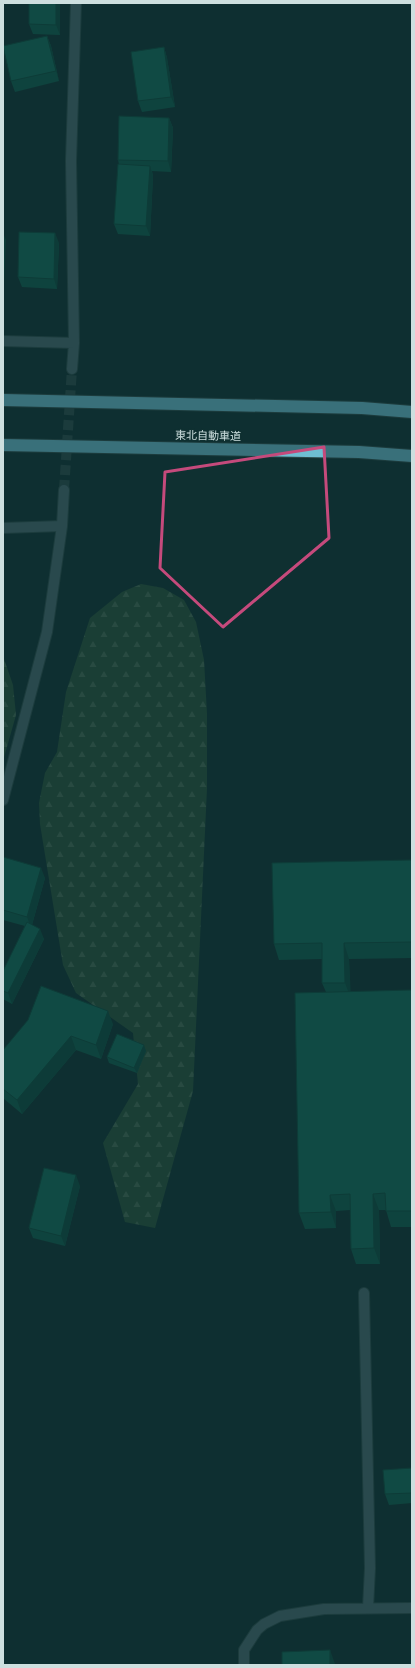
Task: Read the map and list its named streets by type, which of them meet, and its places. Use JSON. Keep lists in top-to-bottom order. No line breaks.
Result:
{"streets":{"highway":["東北自動車道"]}}
